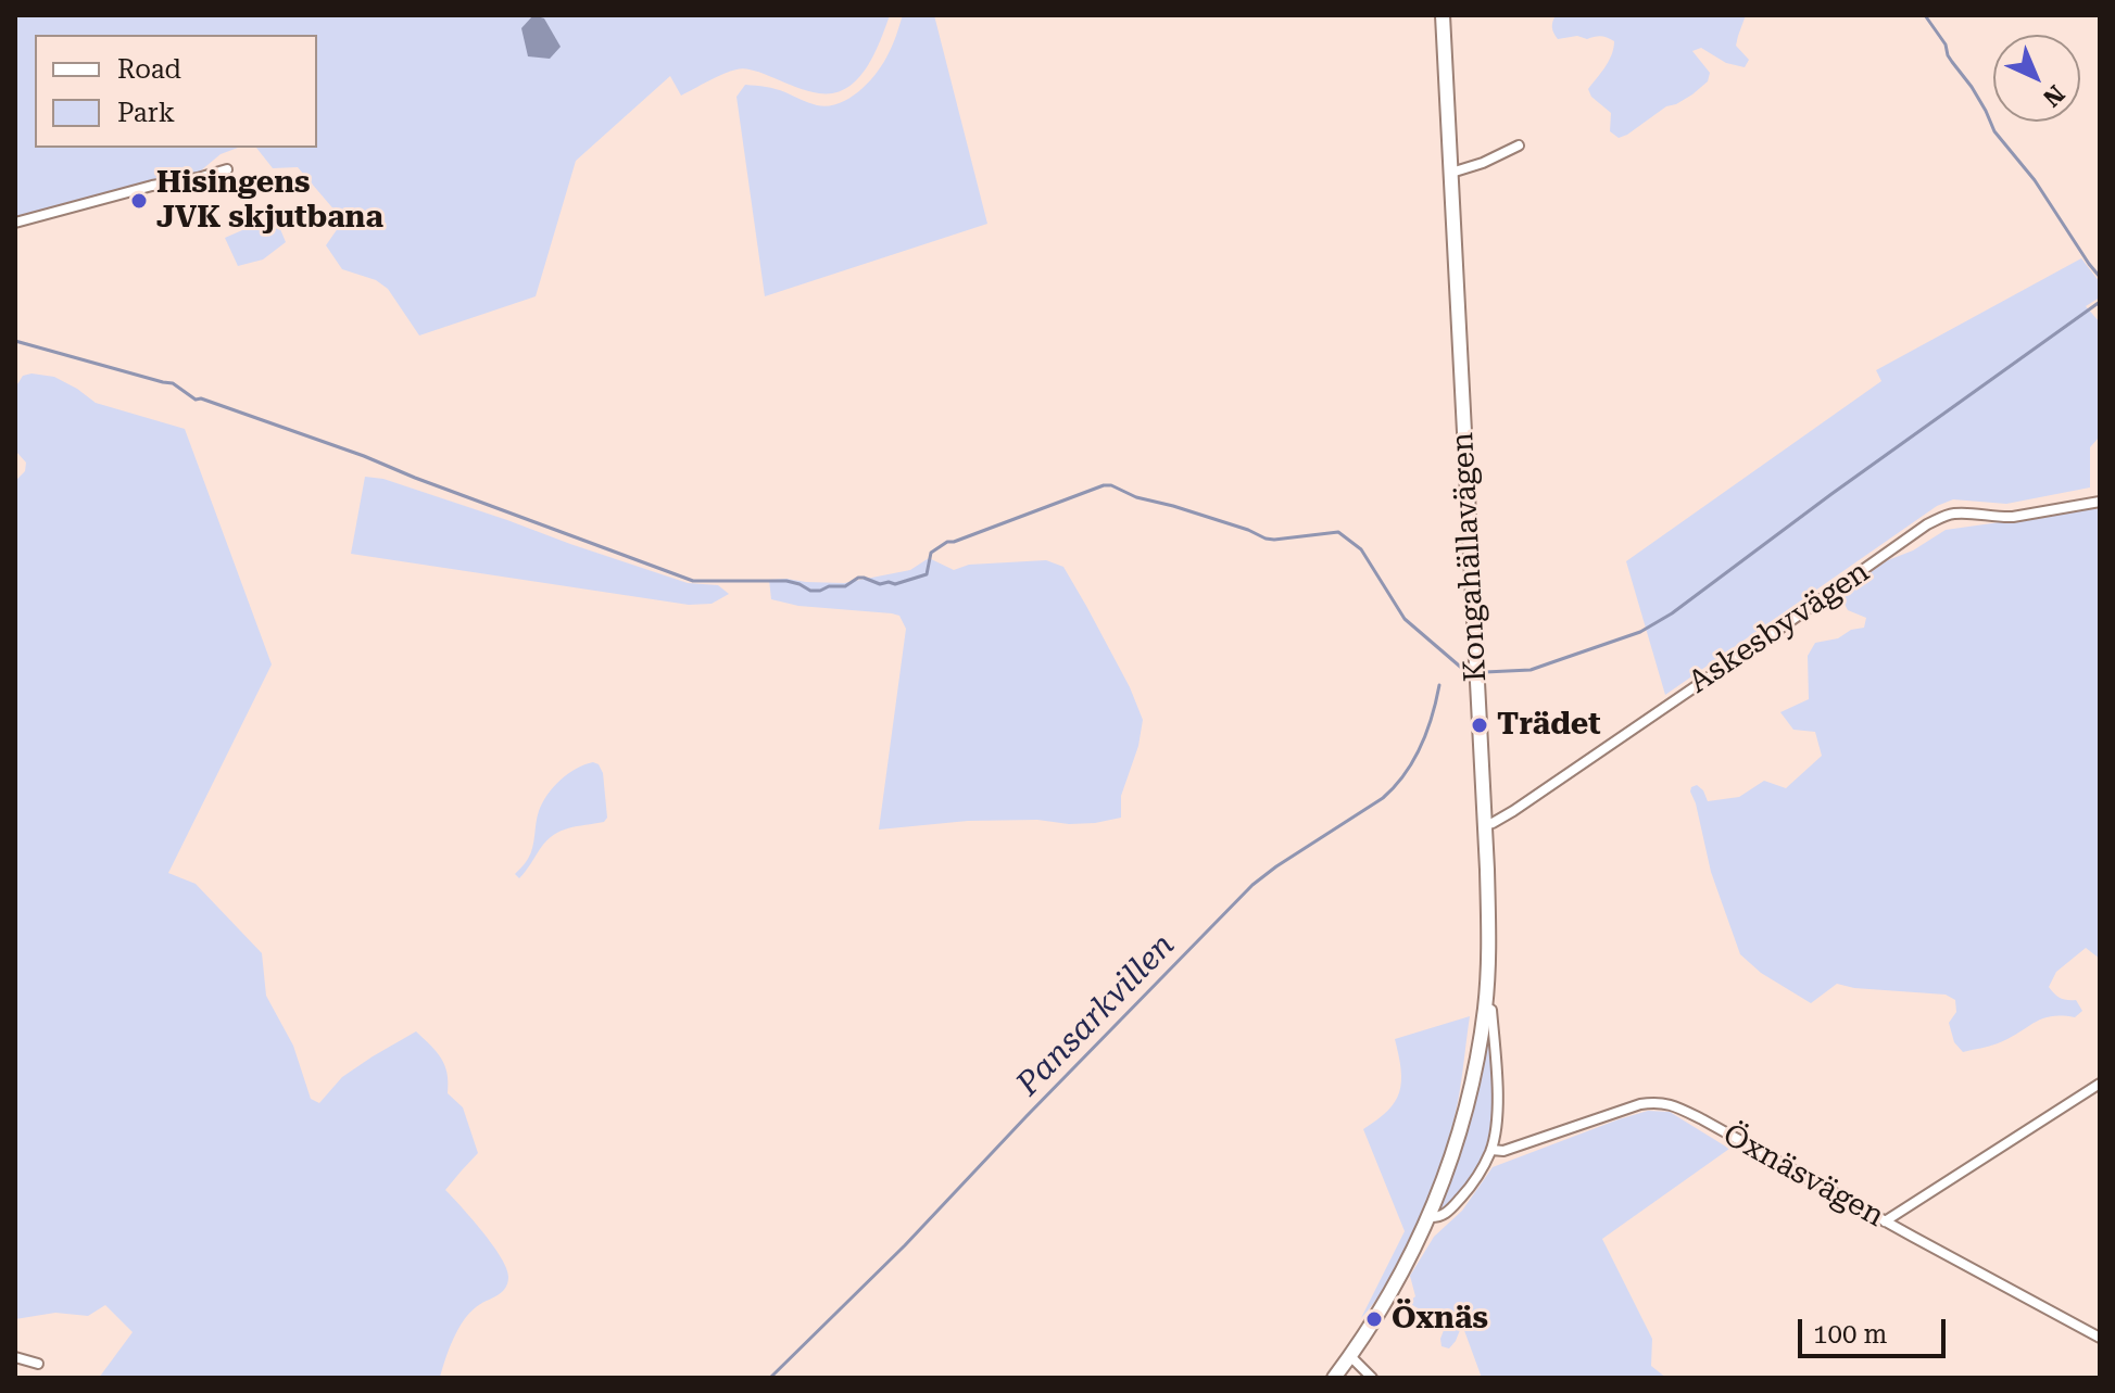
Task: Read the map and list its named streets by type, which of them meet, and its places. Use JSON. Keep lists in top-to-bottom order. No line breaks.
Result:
{"streets":{"street":["Kongahällavägen","Askesbyvägen","Öxnäsvägen"]},"crossings":[["Kongahällavägen","Askesbyvägen"]],"water":["Pansarkvillen"],"places":["Hisingens JVK skjutbana","Trädet","Öxnäs"],"legend":["Road","Park"],"scale_bar":"100 m","north":"bottom right"}
